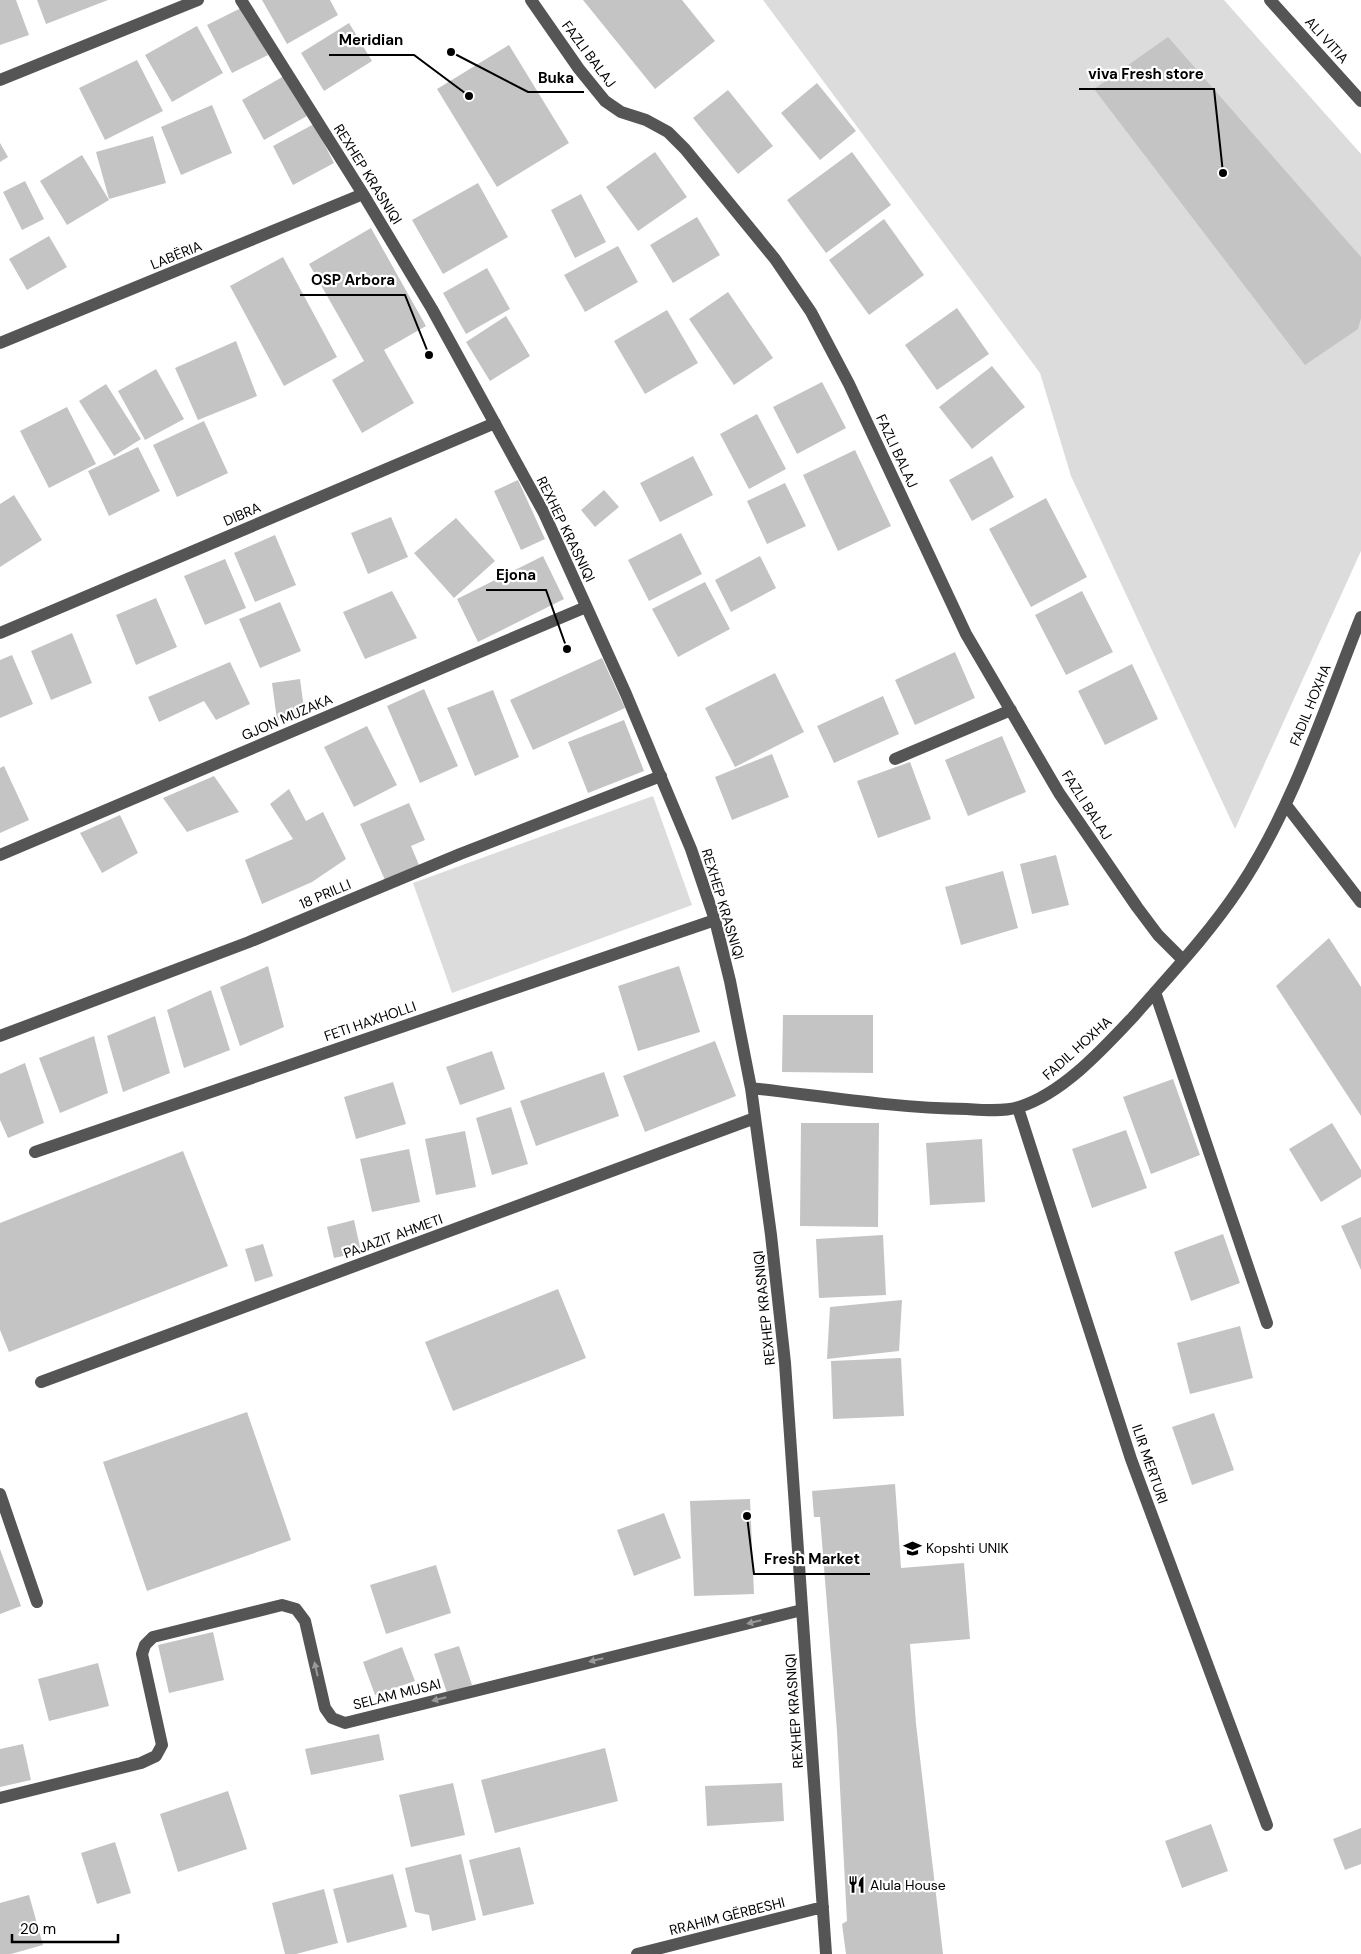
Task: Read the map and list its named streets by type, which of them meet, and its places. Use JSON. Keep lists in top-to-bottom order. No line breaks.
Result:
{"streets":{"street":["ALI VITIA","FAZLI BALAJ","REXHEP KRASNIQI","LABËRIA","DIBRA","FADIL HOXHA","GJON MUZAKA","18 PRILLI","FETI HAXHOLLI","PAJAZIT AHMETI","ILIR MERTURI","SELAM MUSAI","RRAHIM GËRBESHI"]},"crossings":[["FAZLI BALAJ","FADIL HOXHA"],["REXHEP KRASNIQI","LABËRIA"],["REXHEP KRASNIQI","DIBRA"],["REXHEP KRASNIQI","FADIL HOXHA"],["REXHEP KRASNIQI","GJON MUZAKA"],["REXHEP KRASNIQI","18 PRILLI"],["REXHEP KRASNIQI","FETI HAXHOLLI"],["REXHEP KRASNIQI","PAJAZIT AHMETI"],["REXHEP KRASNIQI","SELAM MUSAI"],["REXHEP KRASNIQI","RRAHIM GËRBESHI"],["FADIL HOXHA","ILIR MERTURI"]],"places":{"other":["Buka","Meridian","viva Fresh store","OSP Arbora","Ejona","Fresh Market"],"school or university":["Kopshti UNIK"],"restaurant":["Alula House"]},"scale_bar":"20 m"}
